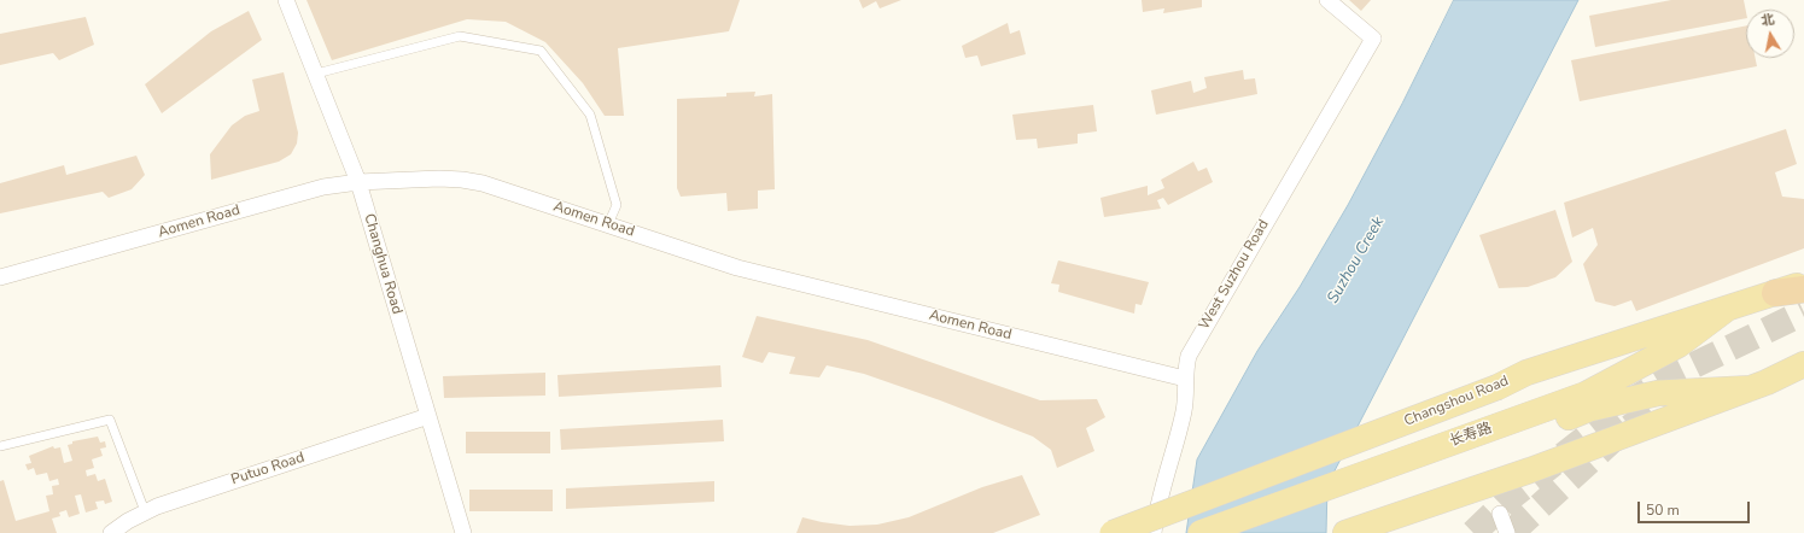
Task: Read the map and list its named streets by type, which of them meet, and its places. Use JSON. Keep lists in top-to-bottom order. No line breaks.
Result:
{"streets":{"main road":["Changshou Road","长寿路"],"street":["Aomen Road","Changhua Road","West Suzhou Road","Putuo Road"]},"crossings":[["Aomen Road","Changhua Road"],["Aomen Road","West Suzhou Road"],["Changhua Road","Putuo Road"],["Changshou Road","长寿路"]],"water":["Suzhou Creek"],"scale_bar":"50 m","north":"top"}
